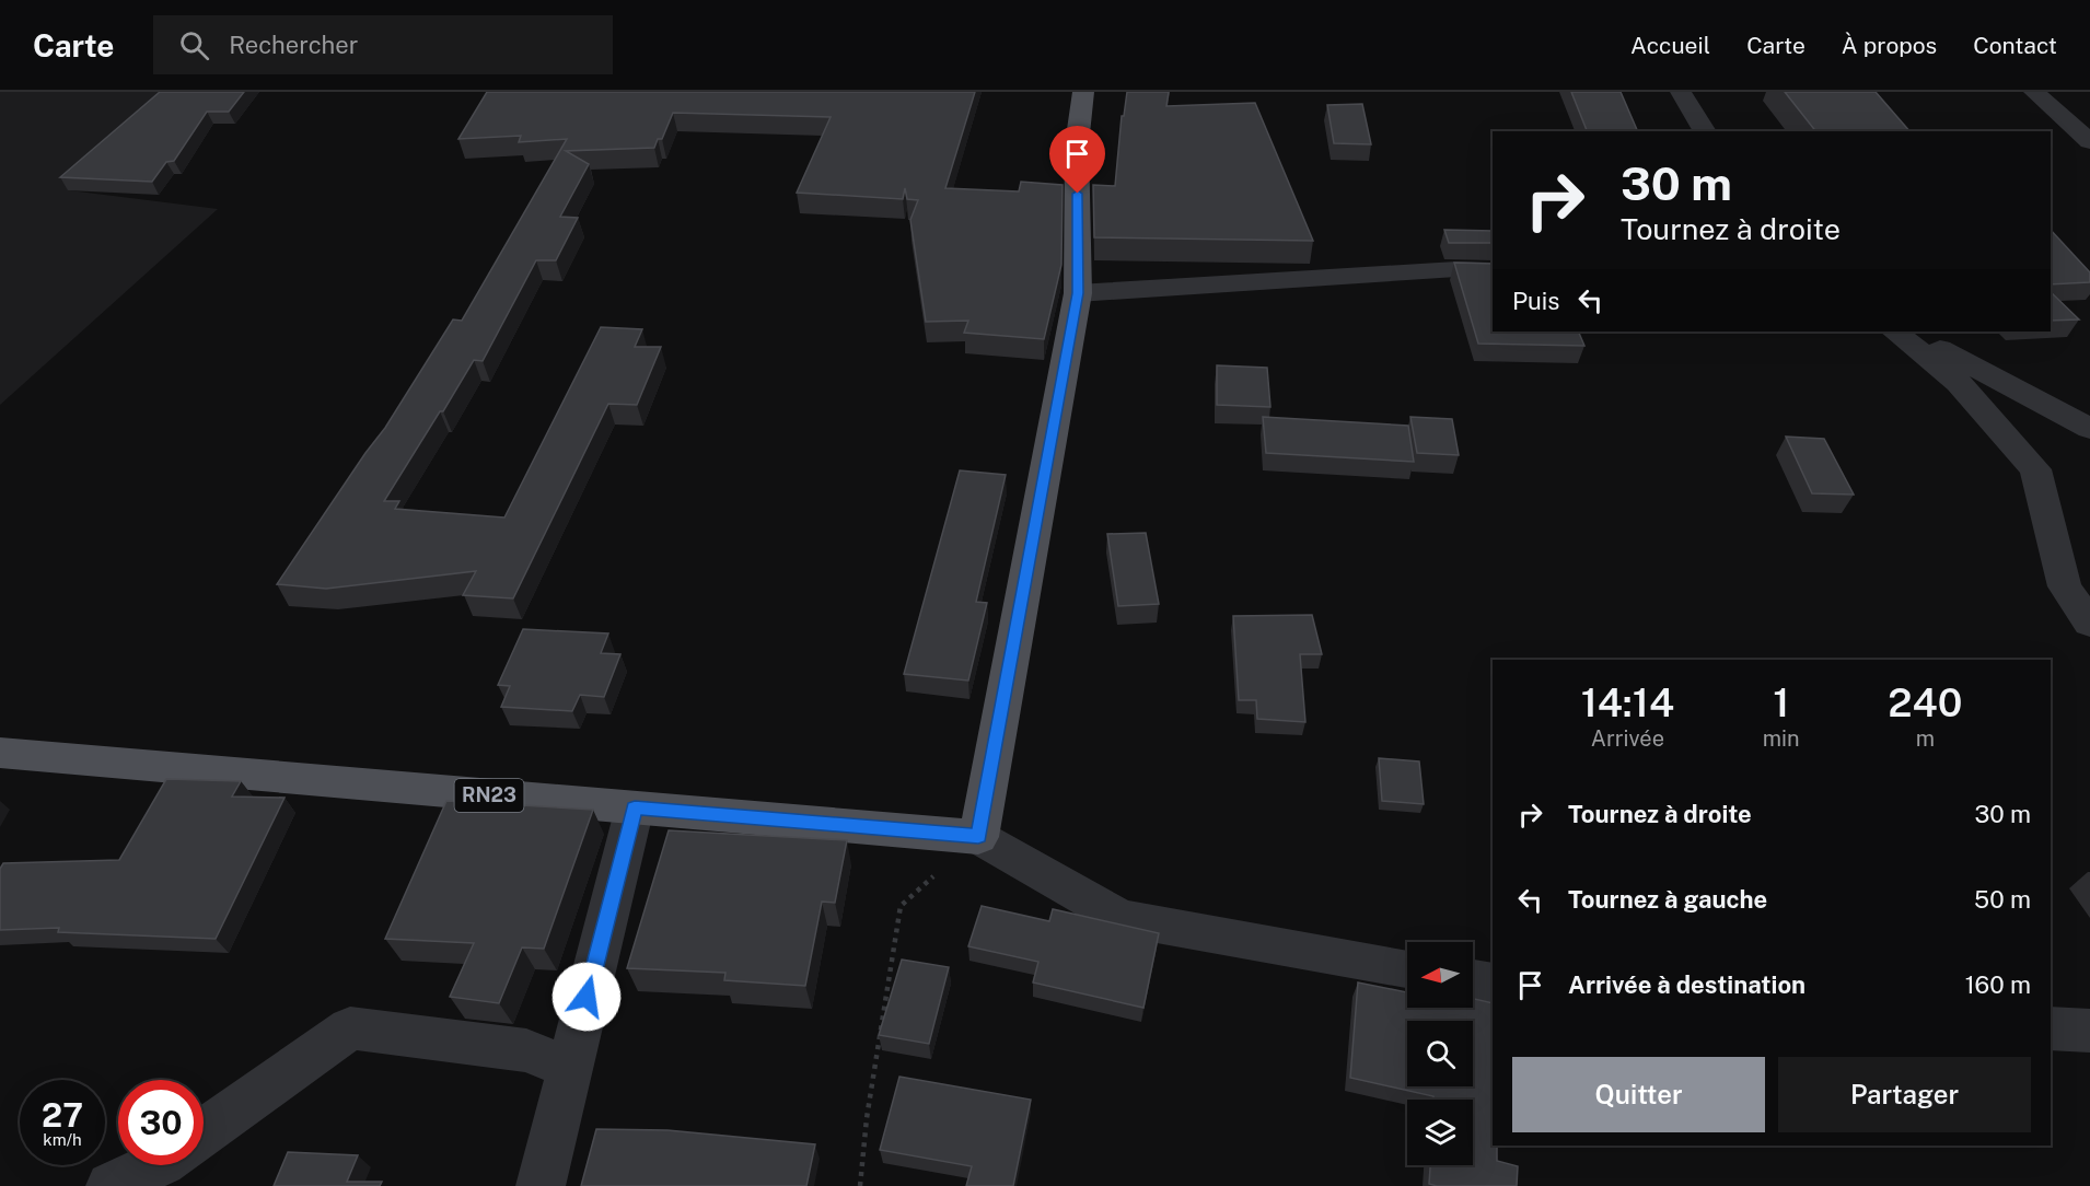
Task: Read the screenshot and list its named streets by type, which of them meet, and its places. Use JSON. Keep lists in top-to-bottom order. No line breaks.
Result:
{"streets":{"main road":["RN23"]},"north":"left","page":{"header":"Carte","search":"Rechercher","nav":["Accueil","Carte","À propos","Contact"],"turn":["30 m","Tournez à droite"],"then":"Puis","eta":["14:14","Arrivée","1","min","240","m"],"list":[{"name":"Tournez à droite","value":"30 m"},{"name":"Tournez à gauche","value":"50 m"},{"name":"Arrivée à destination","value":"160 m"}],"buttons":["Quitter","Partager"],"speed":"27 km/h","limit":"30"}}
